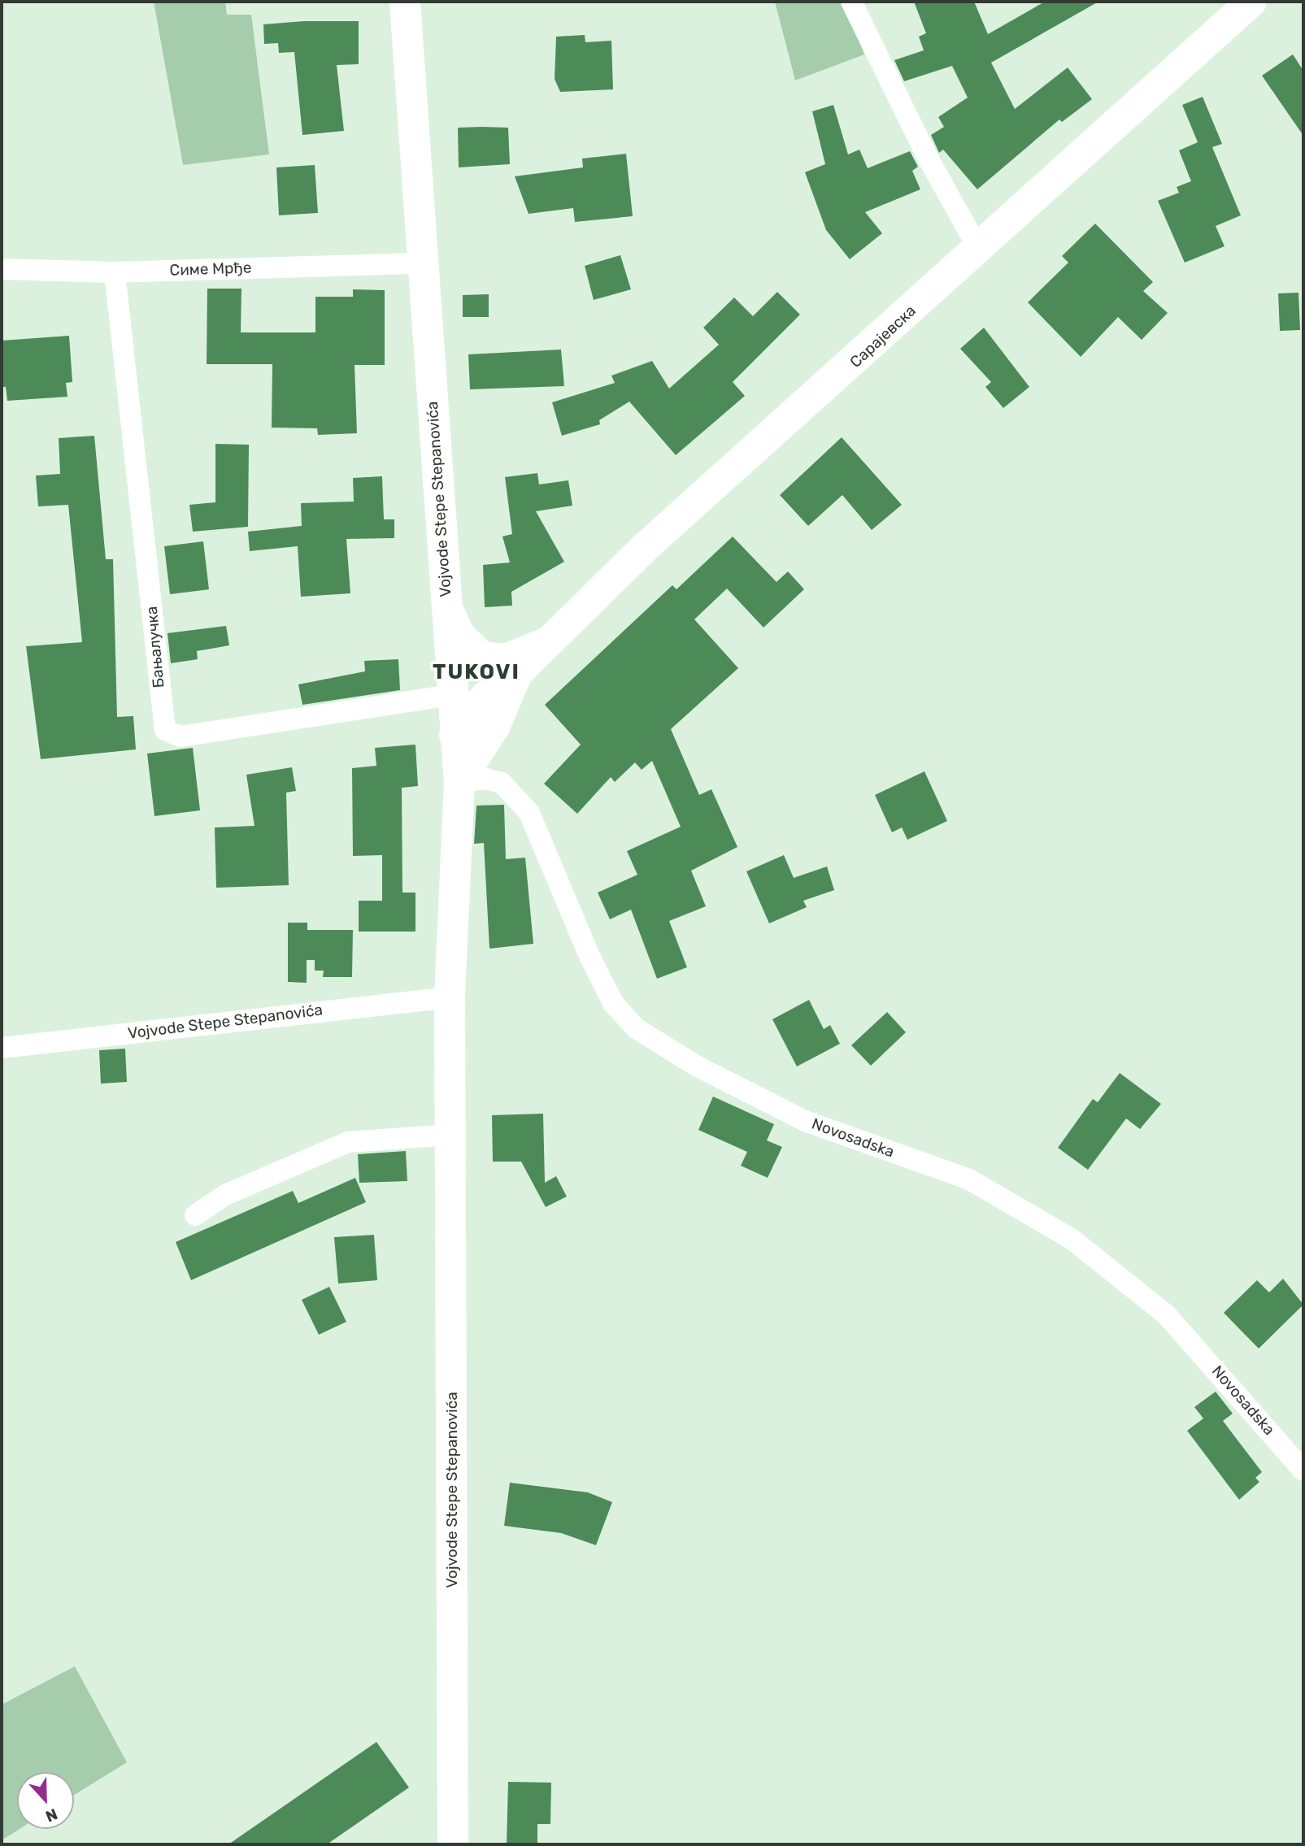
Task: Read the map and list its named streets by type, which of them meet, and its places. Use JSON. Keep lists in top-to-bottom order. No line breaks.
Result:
{"streets":{"main road":["Сарајевска","Vojvode Stepe Stepanovića"],"street":["Симе Мрђе","Бањалучка","Novosadska"]},"crossings":[["Симе Мрђе","Vojvode Stepe Stepanovića"],["Симе Мрђе","Бањалучка"],["Сарајевска","Vojvode Stepe Stepanovića"],["Vojvode Stepe Stepanovića","Бањалучка"],["Vojvode Stepe Stepanovića","Novosadska"]],"districts":["TUKOVI"],"north":"bottom"}
